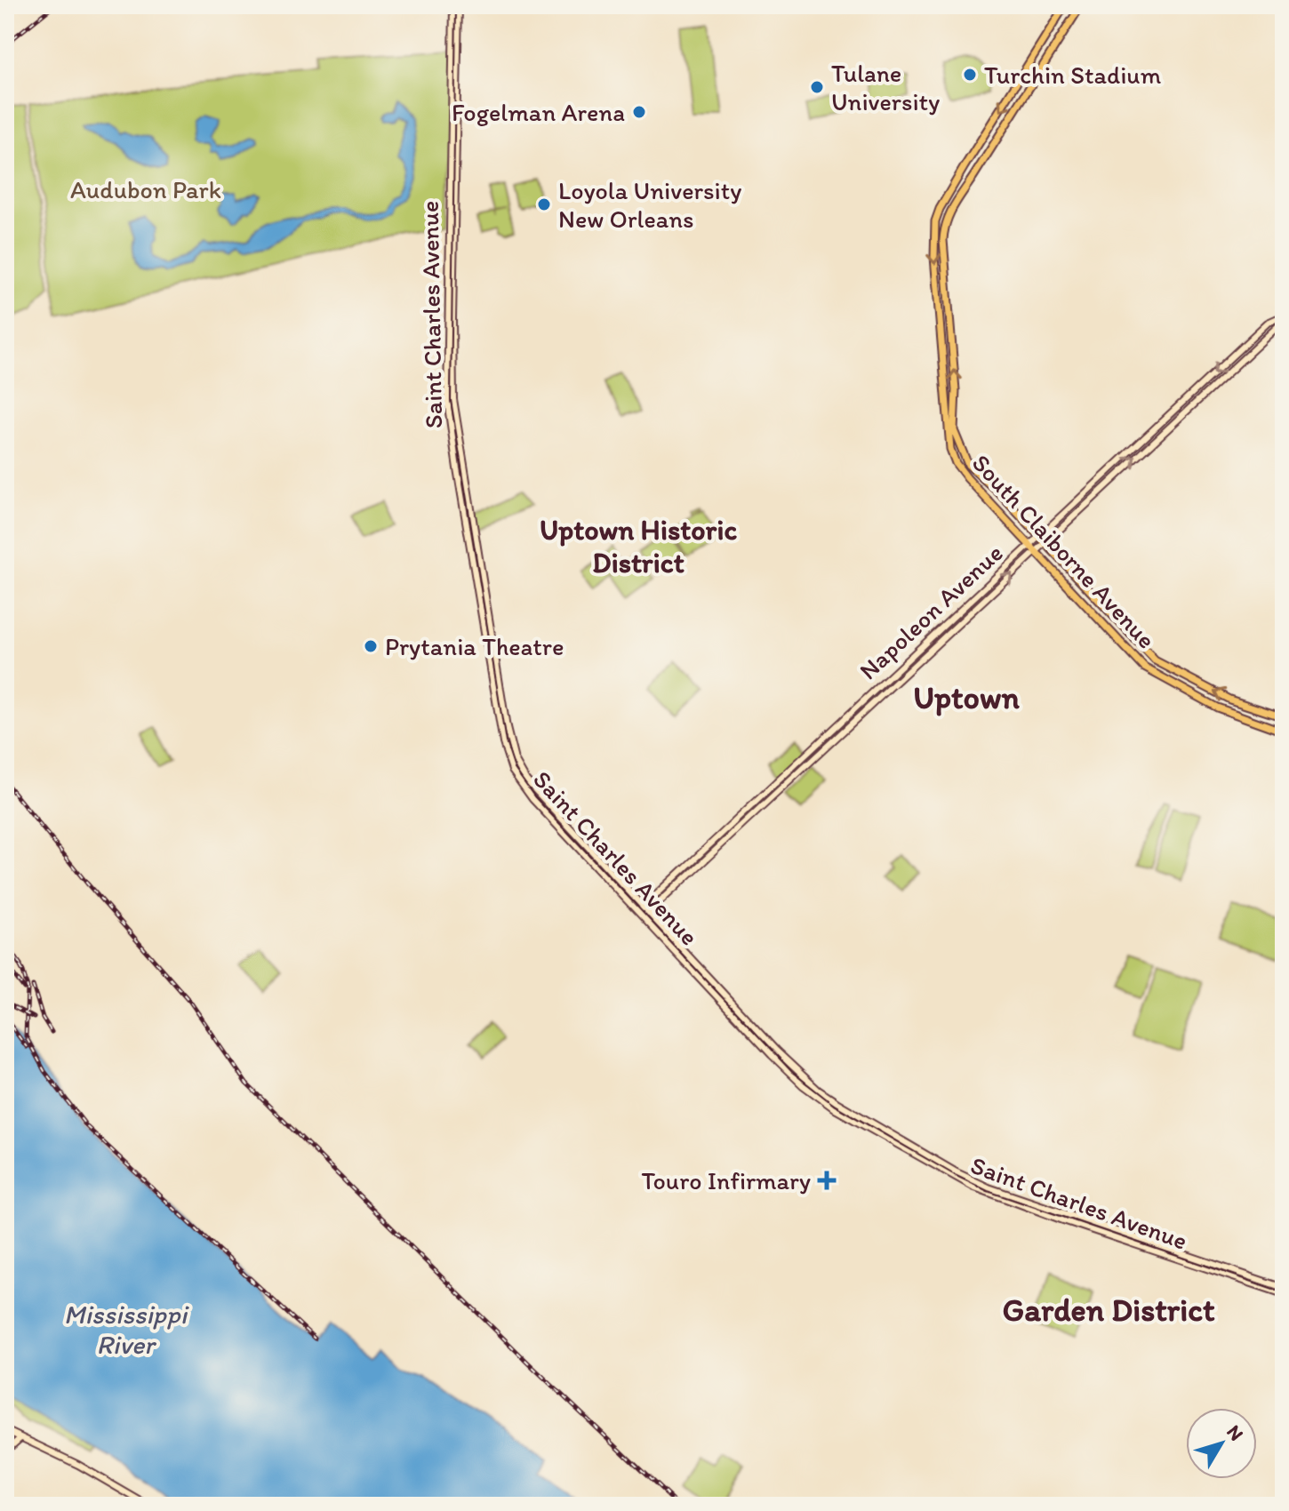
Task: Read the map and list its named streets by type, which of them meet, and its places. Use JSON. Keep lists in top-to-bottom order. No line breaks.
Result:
{"streets":{"main road":["Saint Charles Avenue","South Claiborne Avenue","Napoleon Avenue"]},"crossings":[["Saint Charles Avenue","Napoleon Avenue"],["South Claiborne Avenue","Napoleon Avenue"]],"districts":["Uptown Historic District","Uptown","Garden District"],"water":["Mississippi River"],"parks":["Audubon Park"],"places":{"other":["Turchin Stadium","Tulane University","Fogelman Arena","Loyola University New Orleans","Prytania Theatre"],"health":["Touro Infirmary"]},"north":"top right"}
